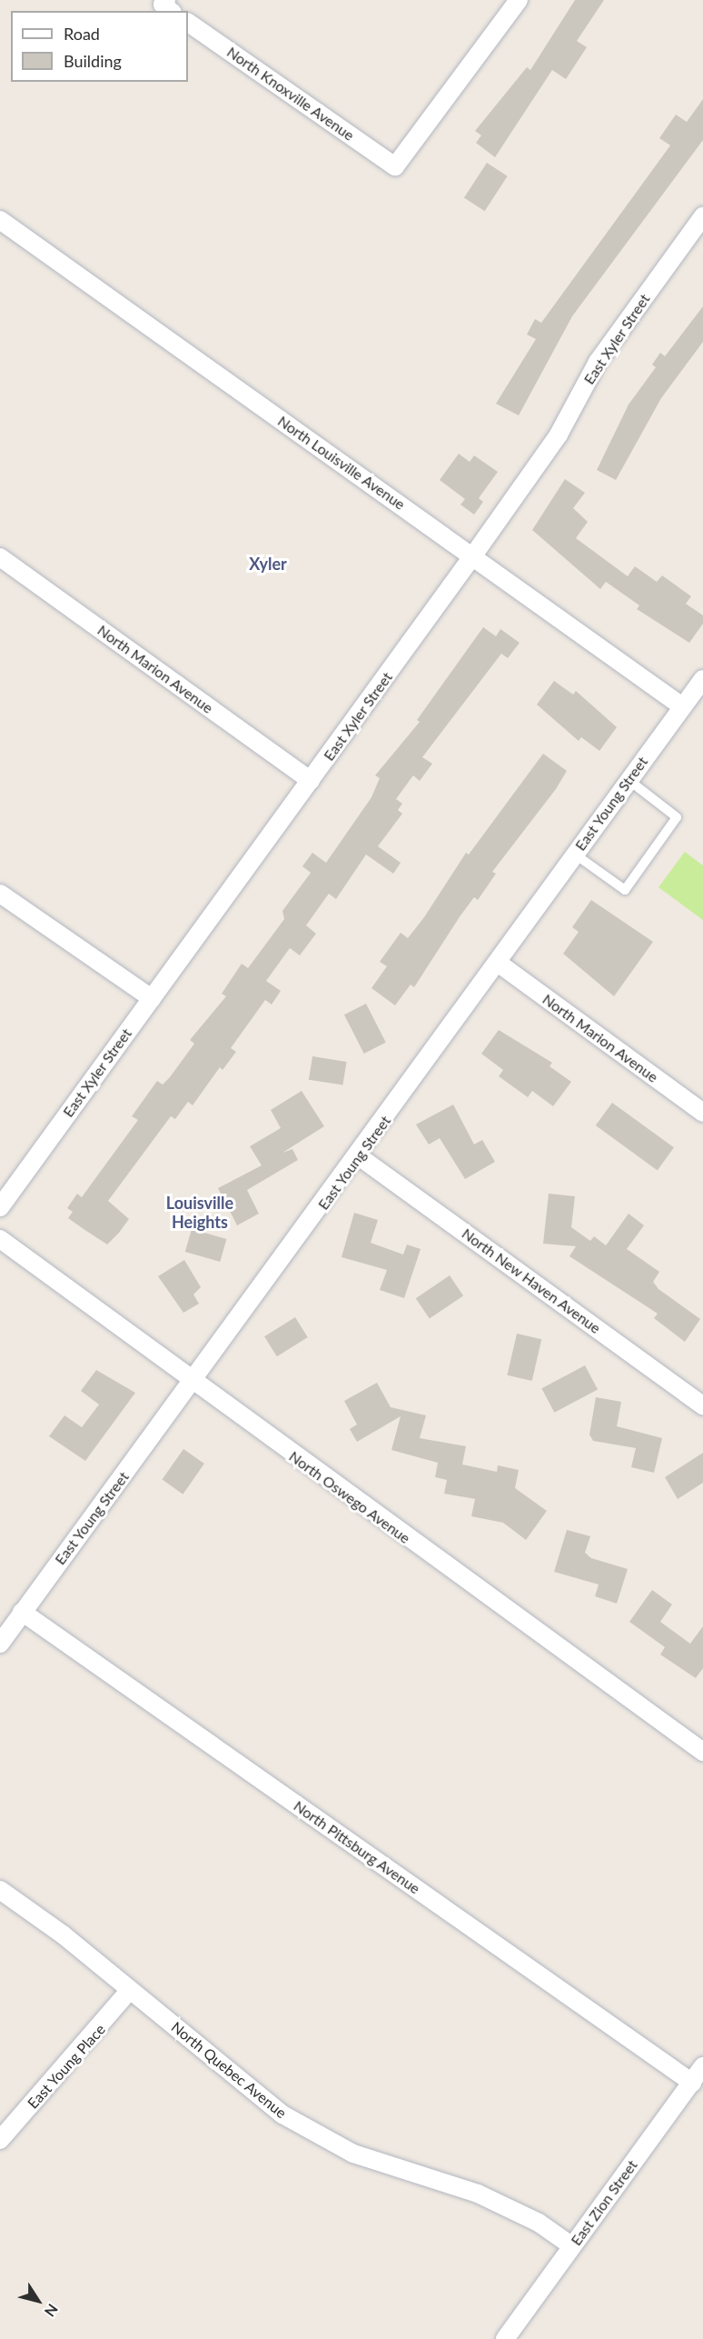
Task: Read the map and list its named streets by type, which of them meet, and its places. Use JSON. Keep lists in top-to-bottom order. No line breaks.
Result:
{"streets":{"street":["North Knoxville Avenue","East Xyler Street","North Louisville Avenue","North Marion Avenue","East Young Street","North New Haven Avenue","North Oswego Avenue","North Pittsburg Avenue","East Young Place","North Quebec Avenue","East Zion Street"]},"crossings":[["East Xyler Street","North Louisville Avenue"],["East Xyler Street","North Marion Avenue"],["North Louisville Avenue","East Young Street"],["North Marion Avenue","East Young Street"],["East Young Street","North New Haven Avenue"],["East Young Street","North Oswego Avenue"],["East Young Street","North Pittsburg Avenue"],["North Pittsburg Avenue","East Zion Street"],["East Young Place","North Quebec Avenue"],["North Quebec Avenue","East Zion Street"]],"districts":["Xyler","Louisville Heights"],"legend":["Road","Building"],"north":"bottom right"}
